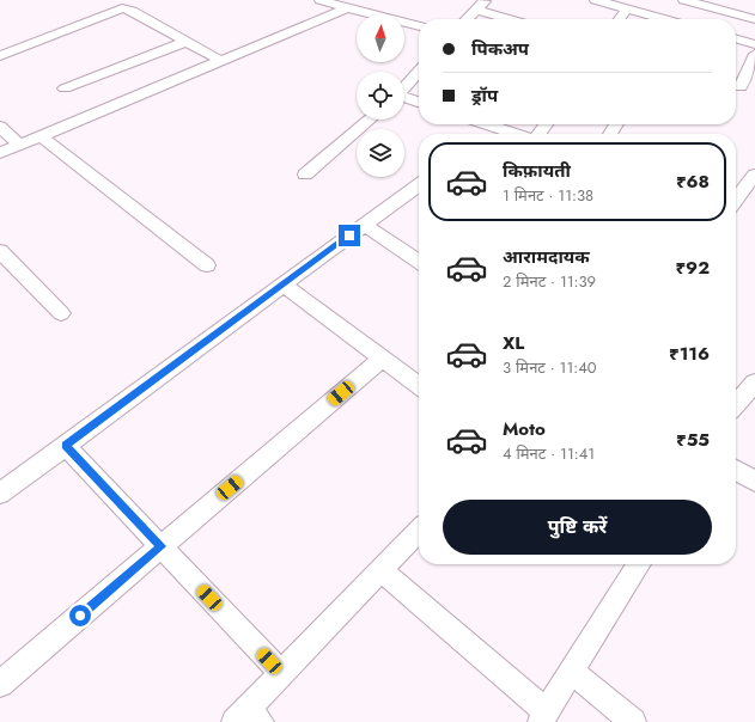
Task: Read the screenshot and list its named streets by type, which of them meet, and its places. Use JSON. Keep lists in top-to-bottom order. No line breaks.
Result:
{"north":"top","page":{"banner":["पिकअप","ड्रॉप"],"list":[{"name":"किफ़ायती","note":"1 मिनट · 11:38","value":"₹68"},{"name":"आरामदायक","note":"2 मिनट · 11:39","value":"₹92"},{"name":"XL","note":"3 मिनट · 11:40","value":"₹116"},{"name":"Moto","note":"4 मिनट · 11:41","value":"₹55"}],"buttons":"पुष्टि करें"}}
